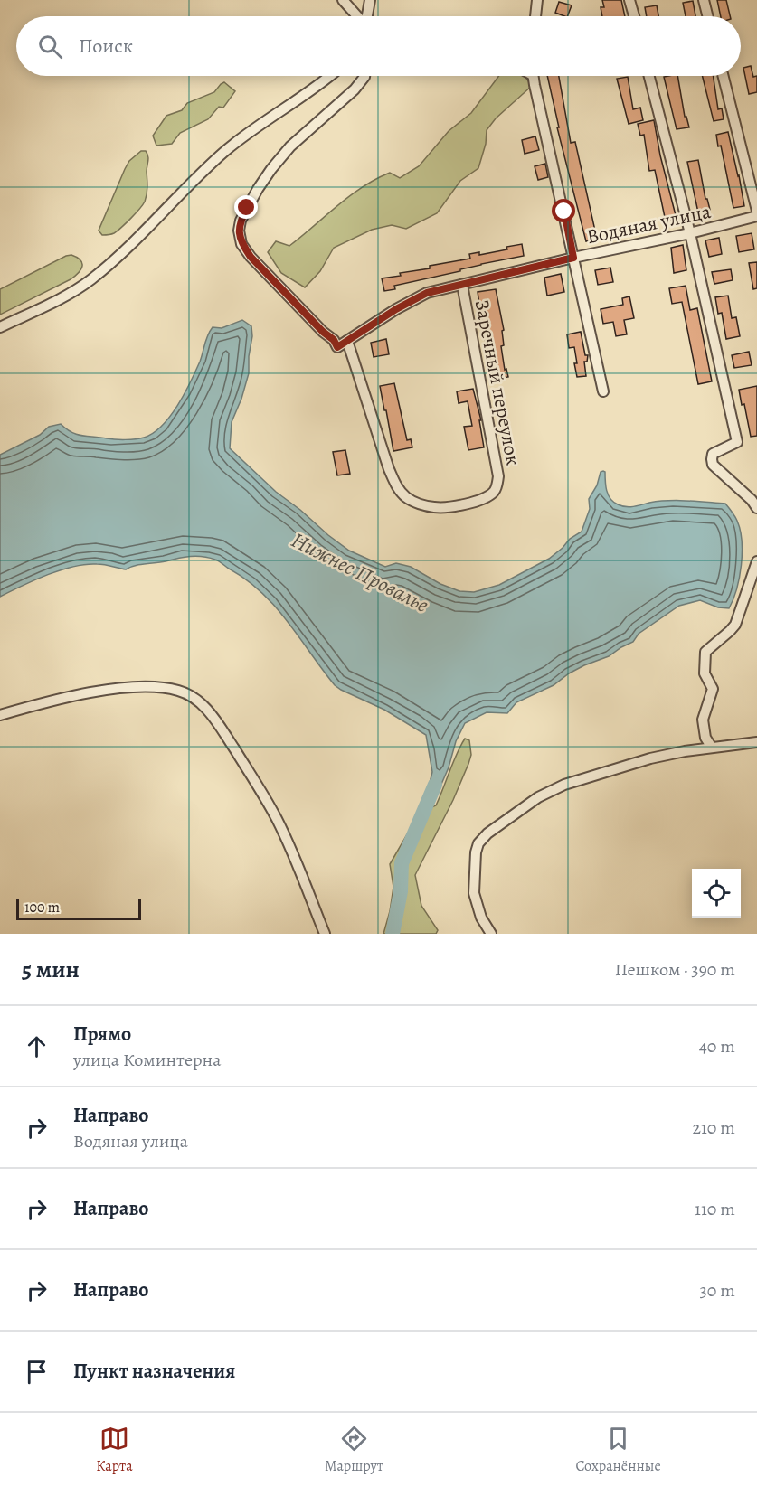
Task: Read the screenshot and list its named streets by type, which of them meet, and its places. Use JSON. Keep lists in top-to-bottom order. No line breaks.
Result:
{"streets":{"street":["Водяная улица","Заречный переулок"]},"crossings":[["Водяная улица","Заречный переулок"]],"water":["Нижнее Провалье"],"scale_bar":"100 m","page":{"search":"Поиск","scale":"100 m","heading":["5 мин","Пешком · 390 m"],"list":[["Прямо","улица Коминтерна","40 m"],["Направо","Водяная улица","210 m"],["Направо","110 m"],["Направо","30 m"],"Пункт назначения"],"nav":["Карта","Маршрут","Сохранённые"]}}
